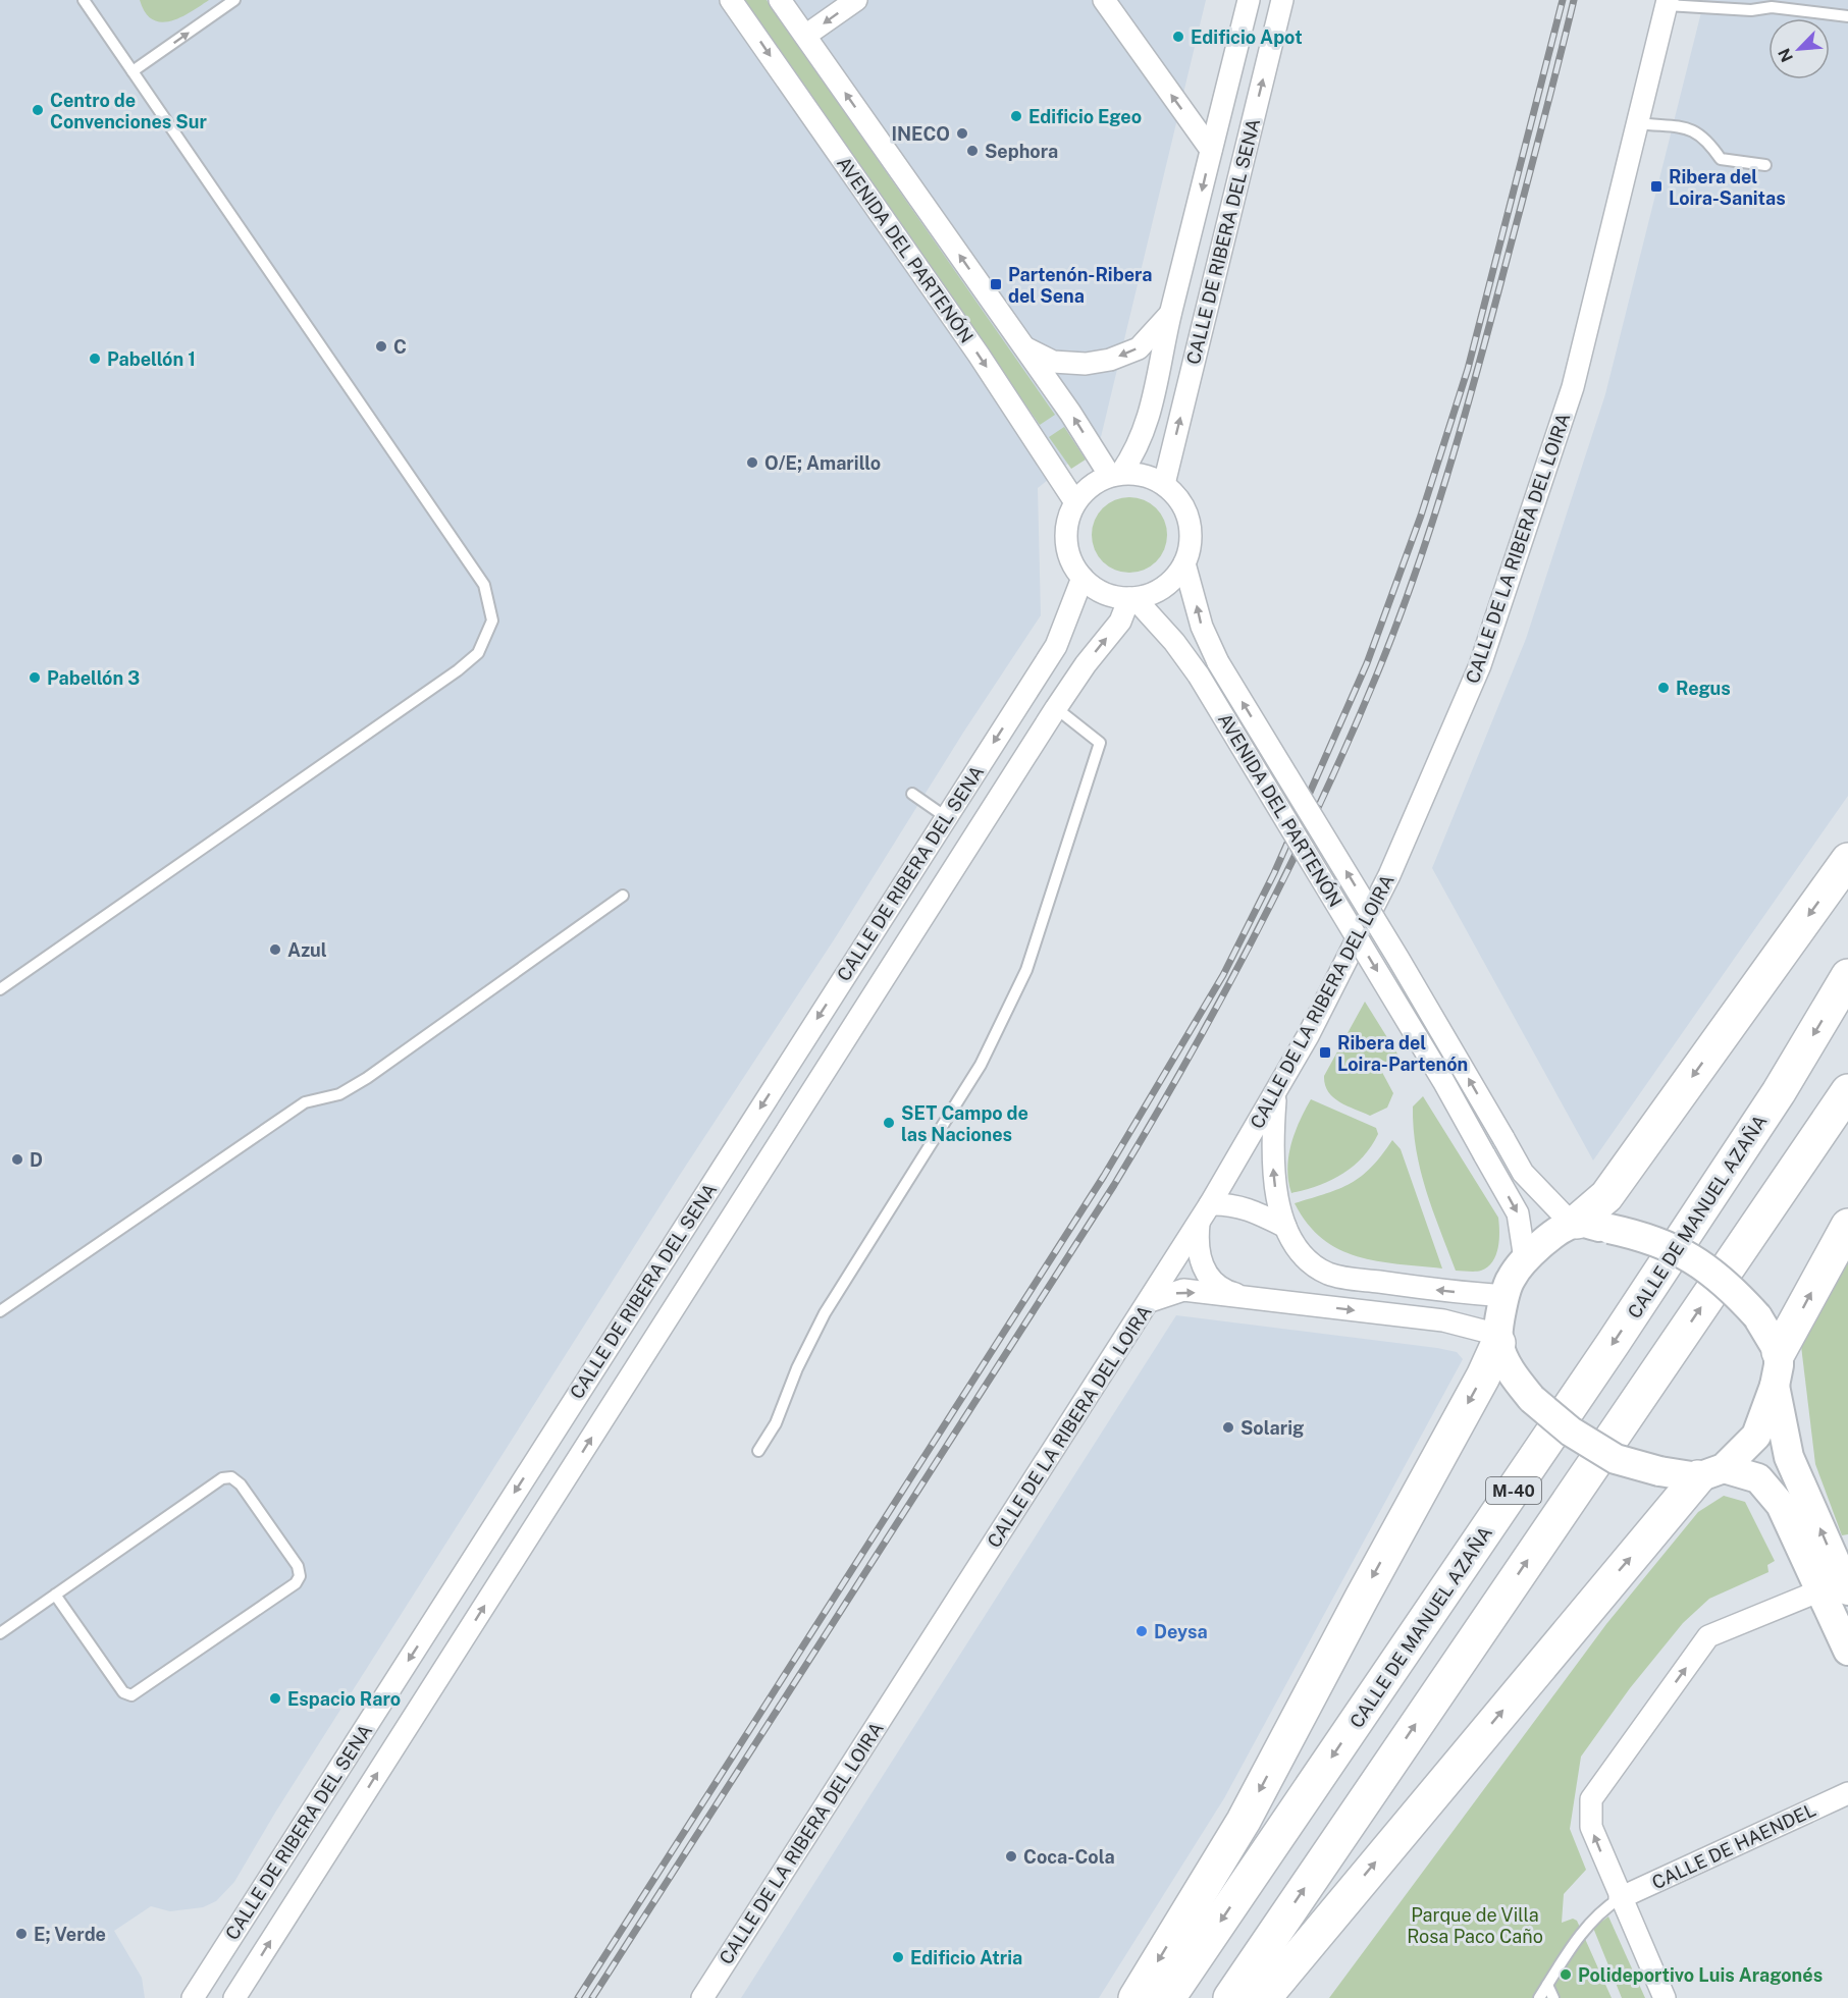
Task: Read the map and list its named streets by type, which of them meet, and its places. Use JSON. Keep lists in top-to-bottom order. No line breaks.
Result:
{"streets":{"highway":["CALLE DE MANUEL AZAÑA","M-40"],"street":["CALLE DE RIBERA DEL SENA","AVENIDA DEL PARTENÓN","CALLE DE LA RIBERA DEL LOIRA","CALLE DE HAENDEL"]},"crossings":[["CALLE DE RIBERA DEL SENA","AVENIDA DEL PARTENÓN"]],"parks":["Parque de Villa Rosa Paco Caño"],"places":{"other":["Edificio Apot","Centro de Convenciones Sur","Edificio Egeo","INECO","Sephora","C","Pabellón 1","O/E; Amarillo","Pabellón 3","Regus","Azul","SET Campo de las Naciones","D","Solarig","Deysa","Espacio Raro","Coca-Cola","E; Verde","Edificio Atria","Polideportivo Luis Aragonés"],"transit":["Ribera del Loira-Sanitas","Partenón-Ribera del Sena","Ribera del Loira-Partenón"]},"north":"bottom left"}
